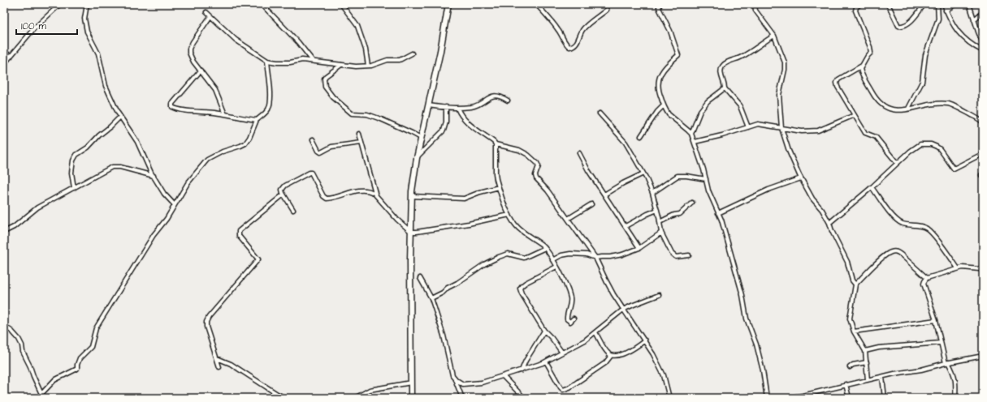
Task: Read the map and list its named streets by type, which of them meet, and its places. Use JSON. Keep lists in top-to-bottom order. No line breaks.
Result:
{"scale_bar":"100 m"}
